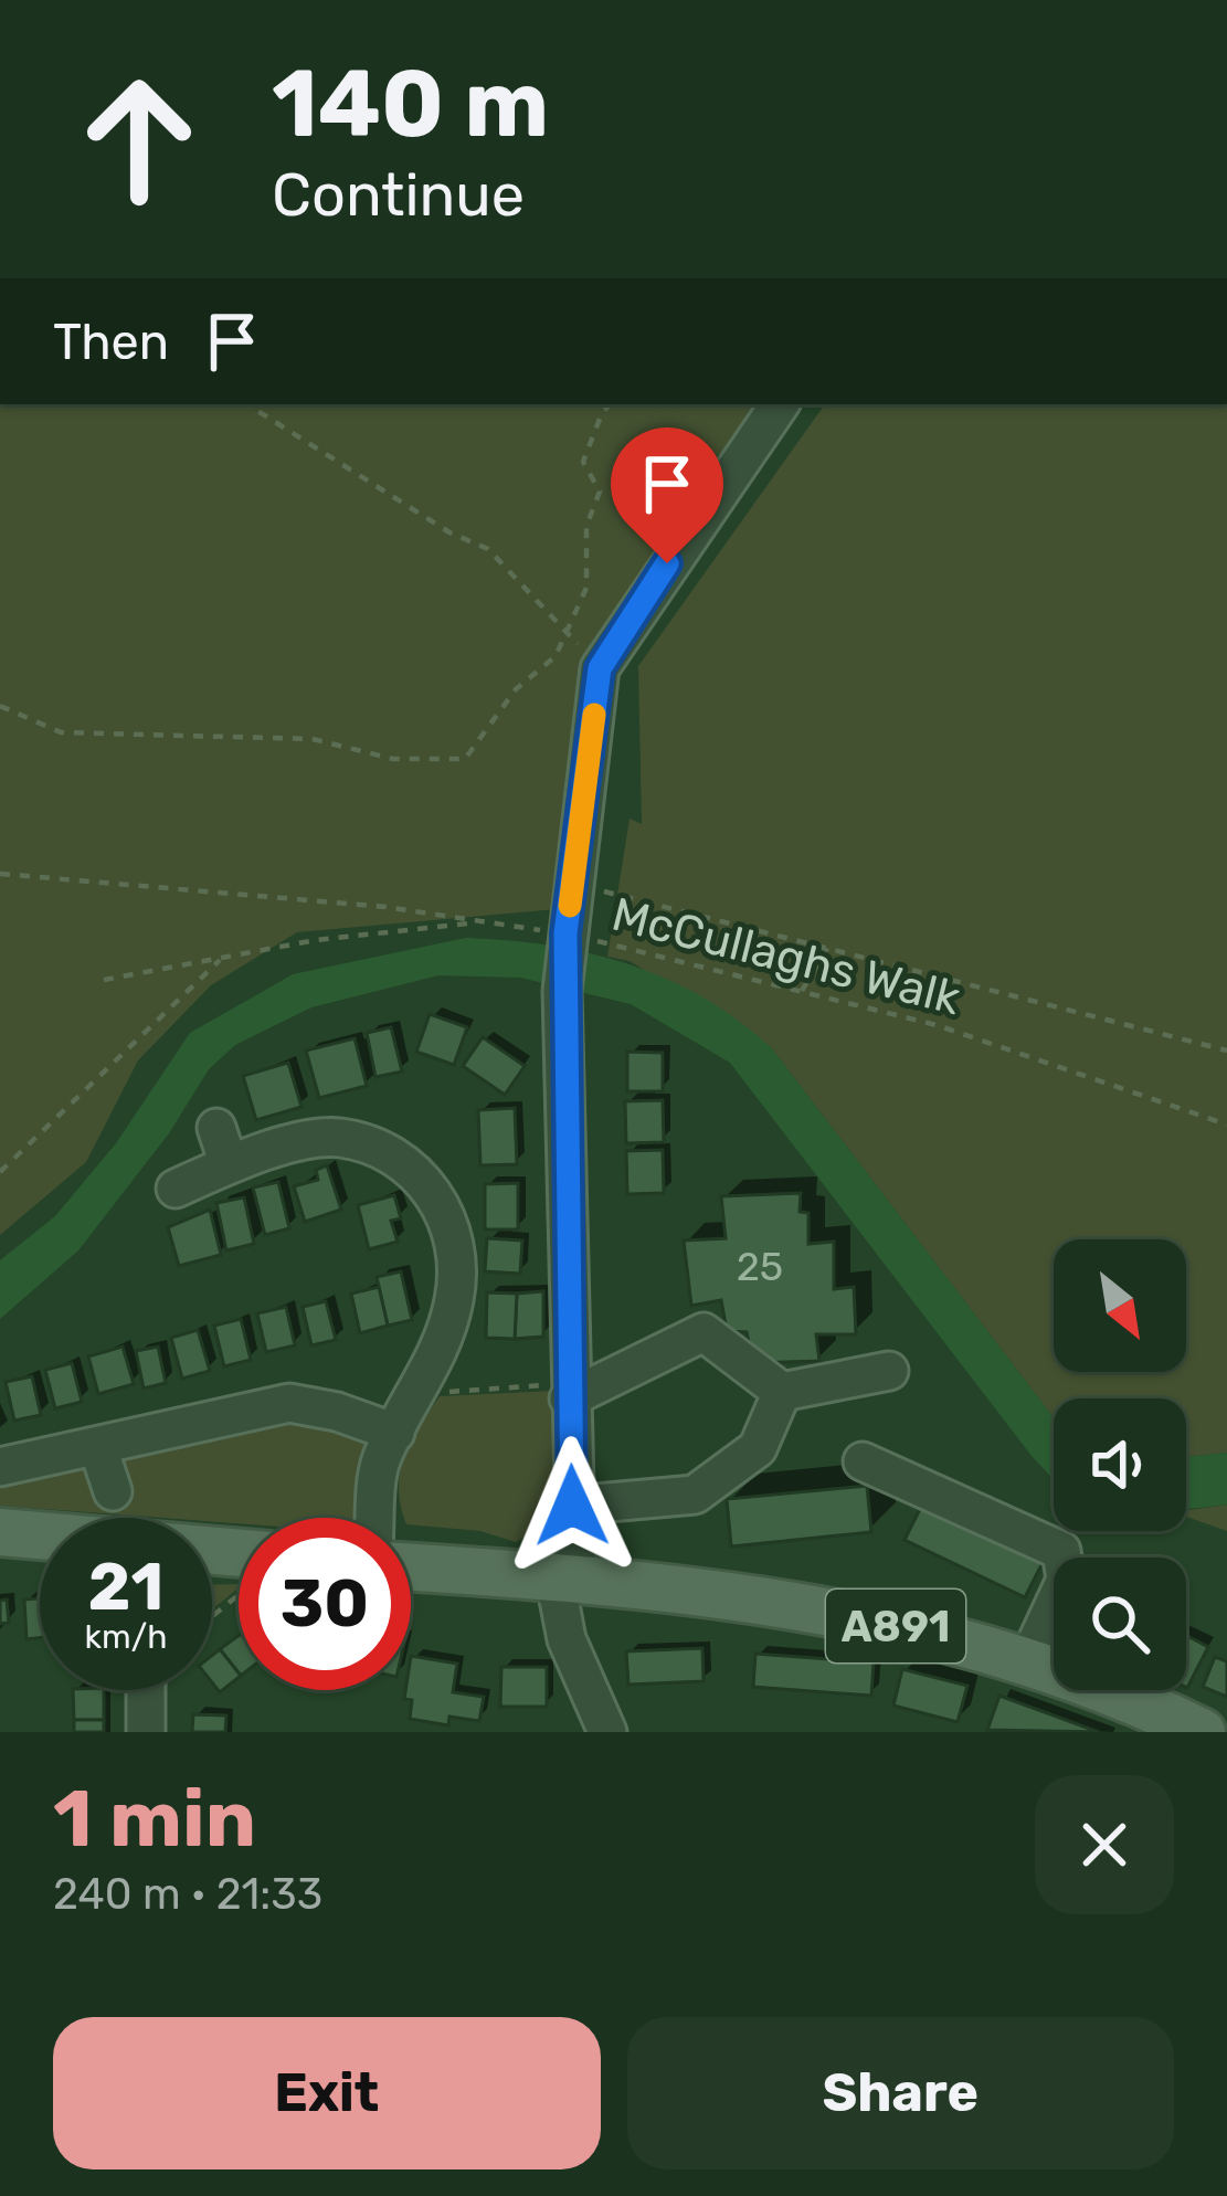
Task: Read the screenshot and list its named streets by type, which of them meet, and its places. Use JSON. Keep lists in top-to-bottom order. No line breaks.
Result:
{"streets":{"main road":["A891"],"path":["McCullaghs Walk"]},"house_numbers":["25"],"north":"bottom right","page":{"turn":["140 m","Continue"],"then":"Then","speed":"21 km/h","limit":"30","heading":["1 min","240 m · 21:33"],"buttons":["Exit","Share"]}}
